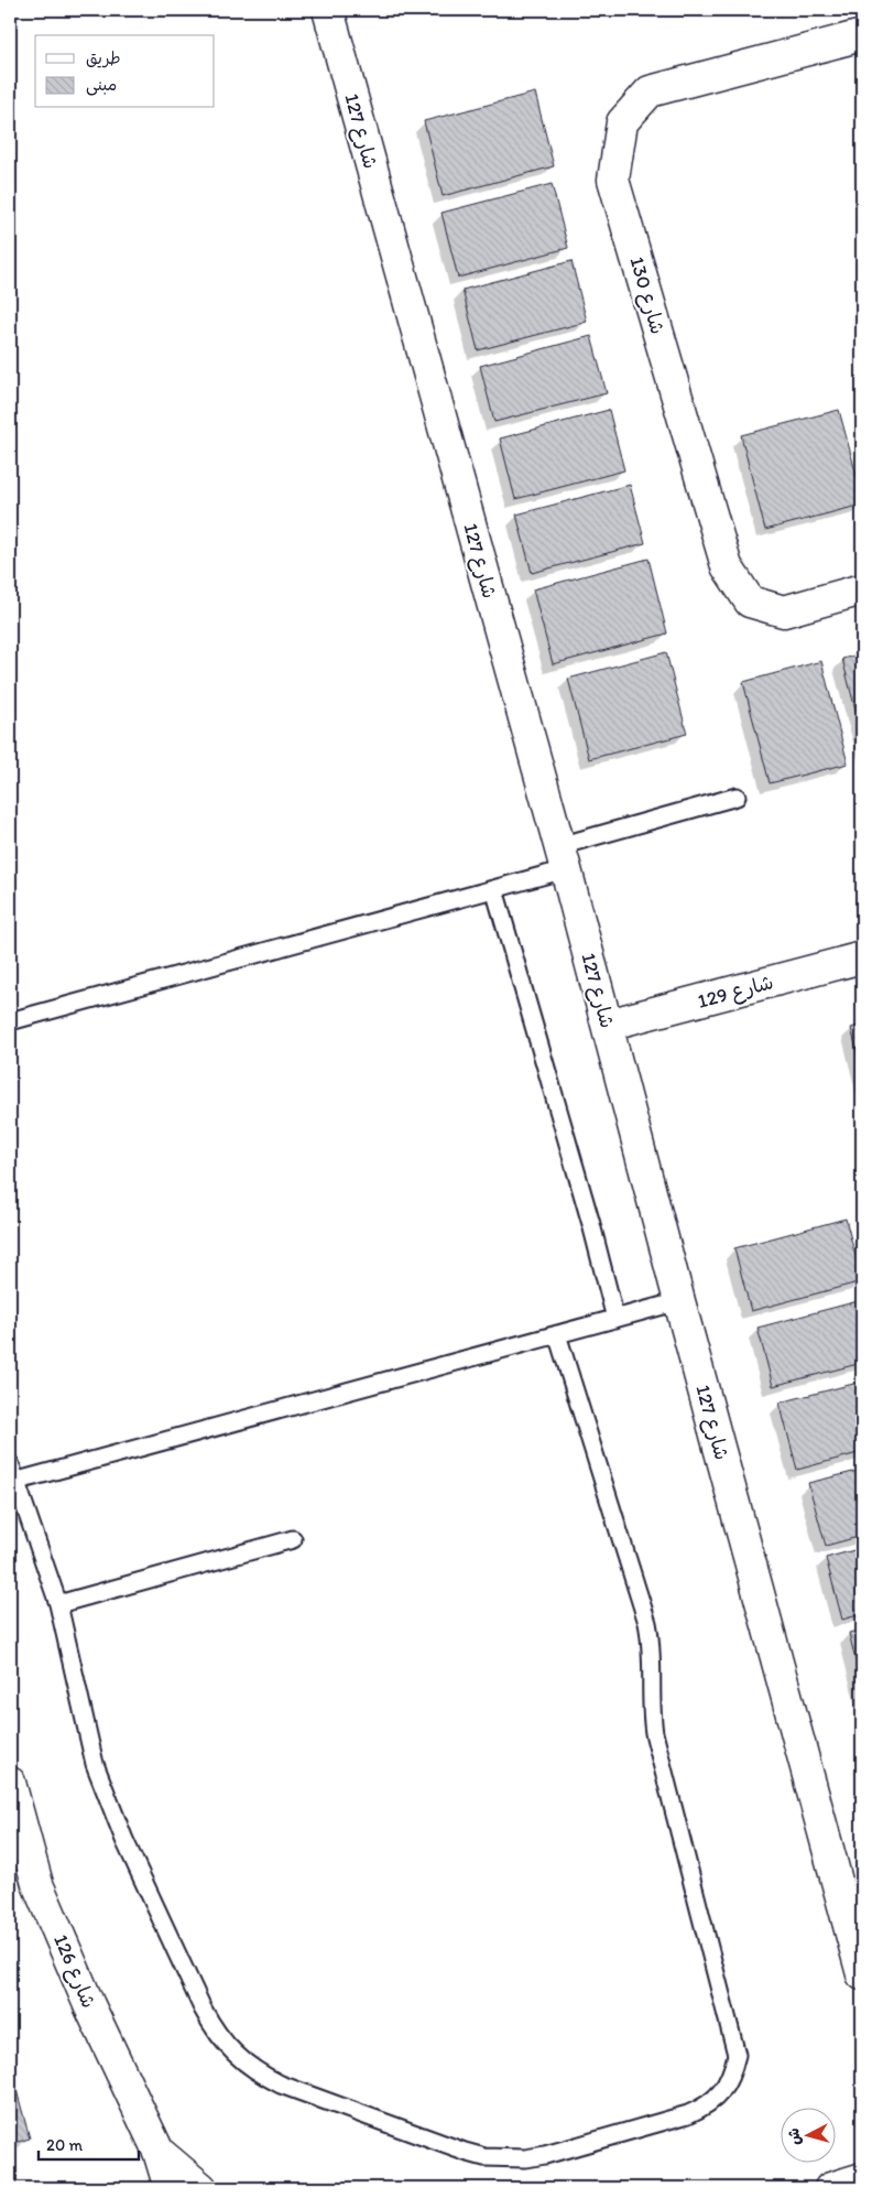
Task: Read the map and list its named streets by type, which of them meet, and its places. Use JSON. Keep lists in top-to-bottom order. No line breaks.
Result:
{"streets":{"street":["شارع 127","شارع 130","شارع 129","شارع 126"]},"crossings":[["شارع 127","شارع 129"]],"legend":["طريق","مبنى"],"scale_bar":"20 m","north":"left"}
